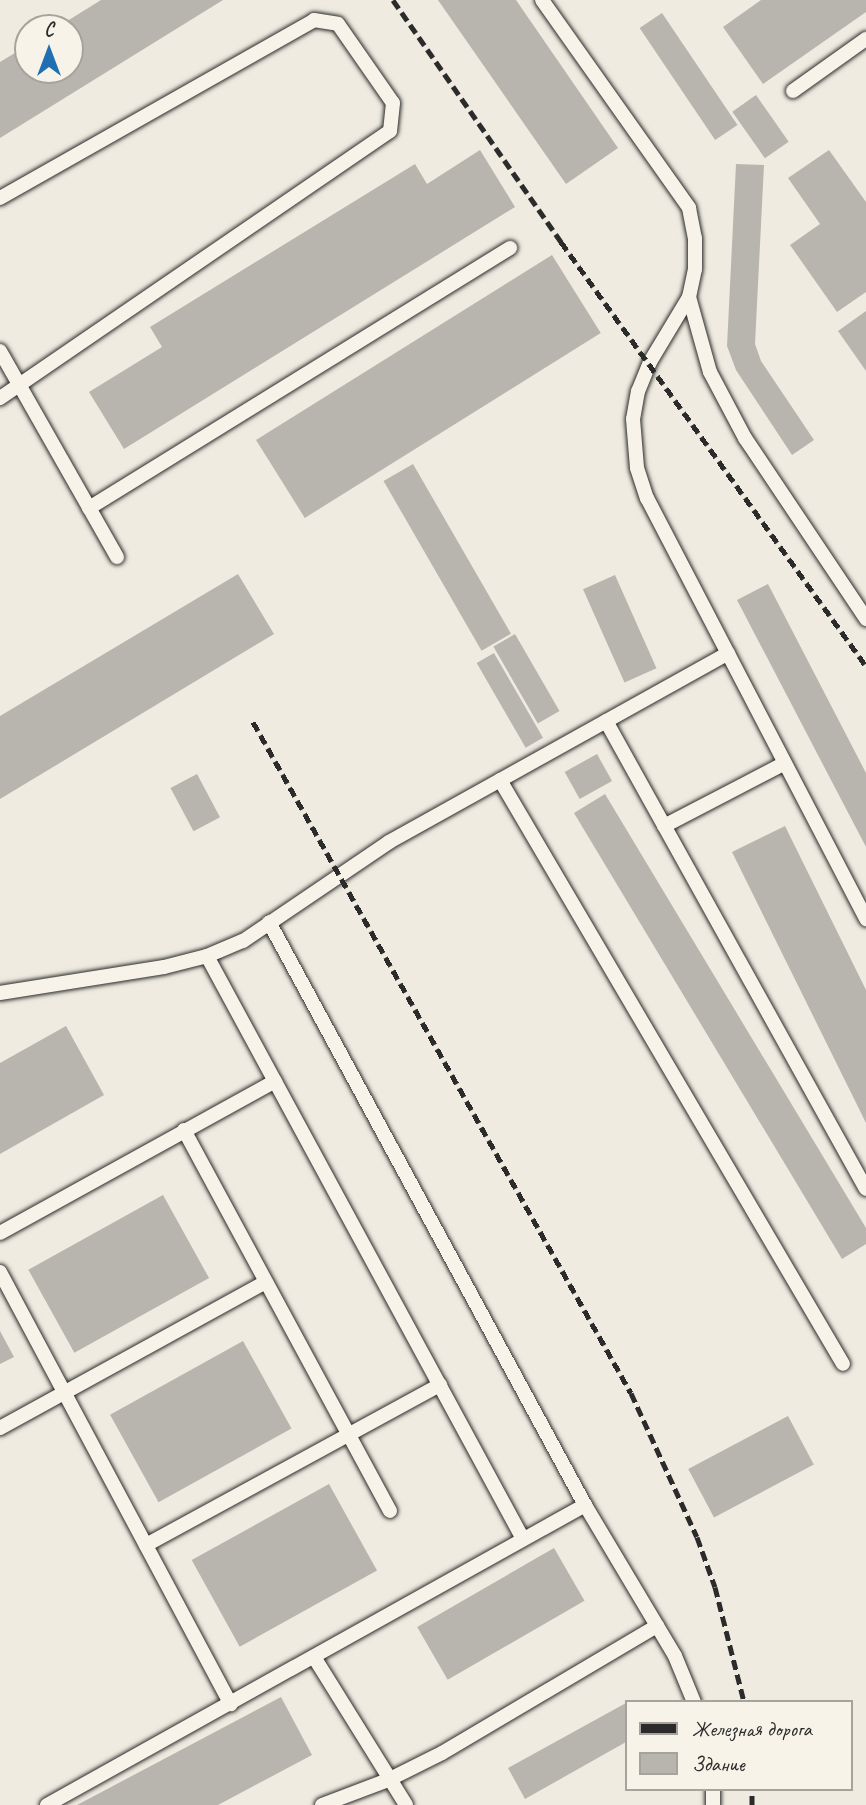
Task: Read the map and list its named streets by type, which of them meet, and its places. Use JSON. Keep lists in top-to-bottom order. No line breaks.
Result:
{"legend":["Железная дорога","Здание"],"north":"top"}
